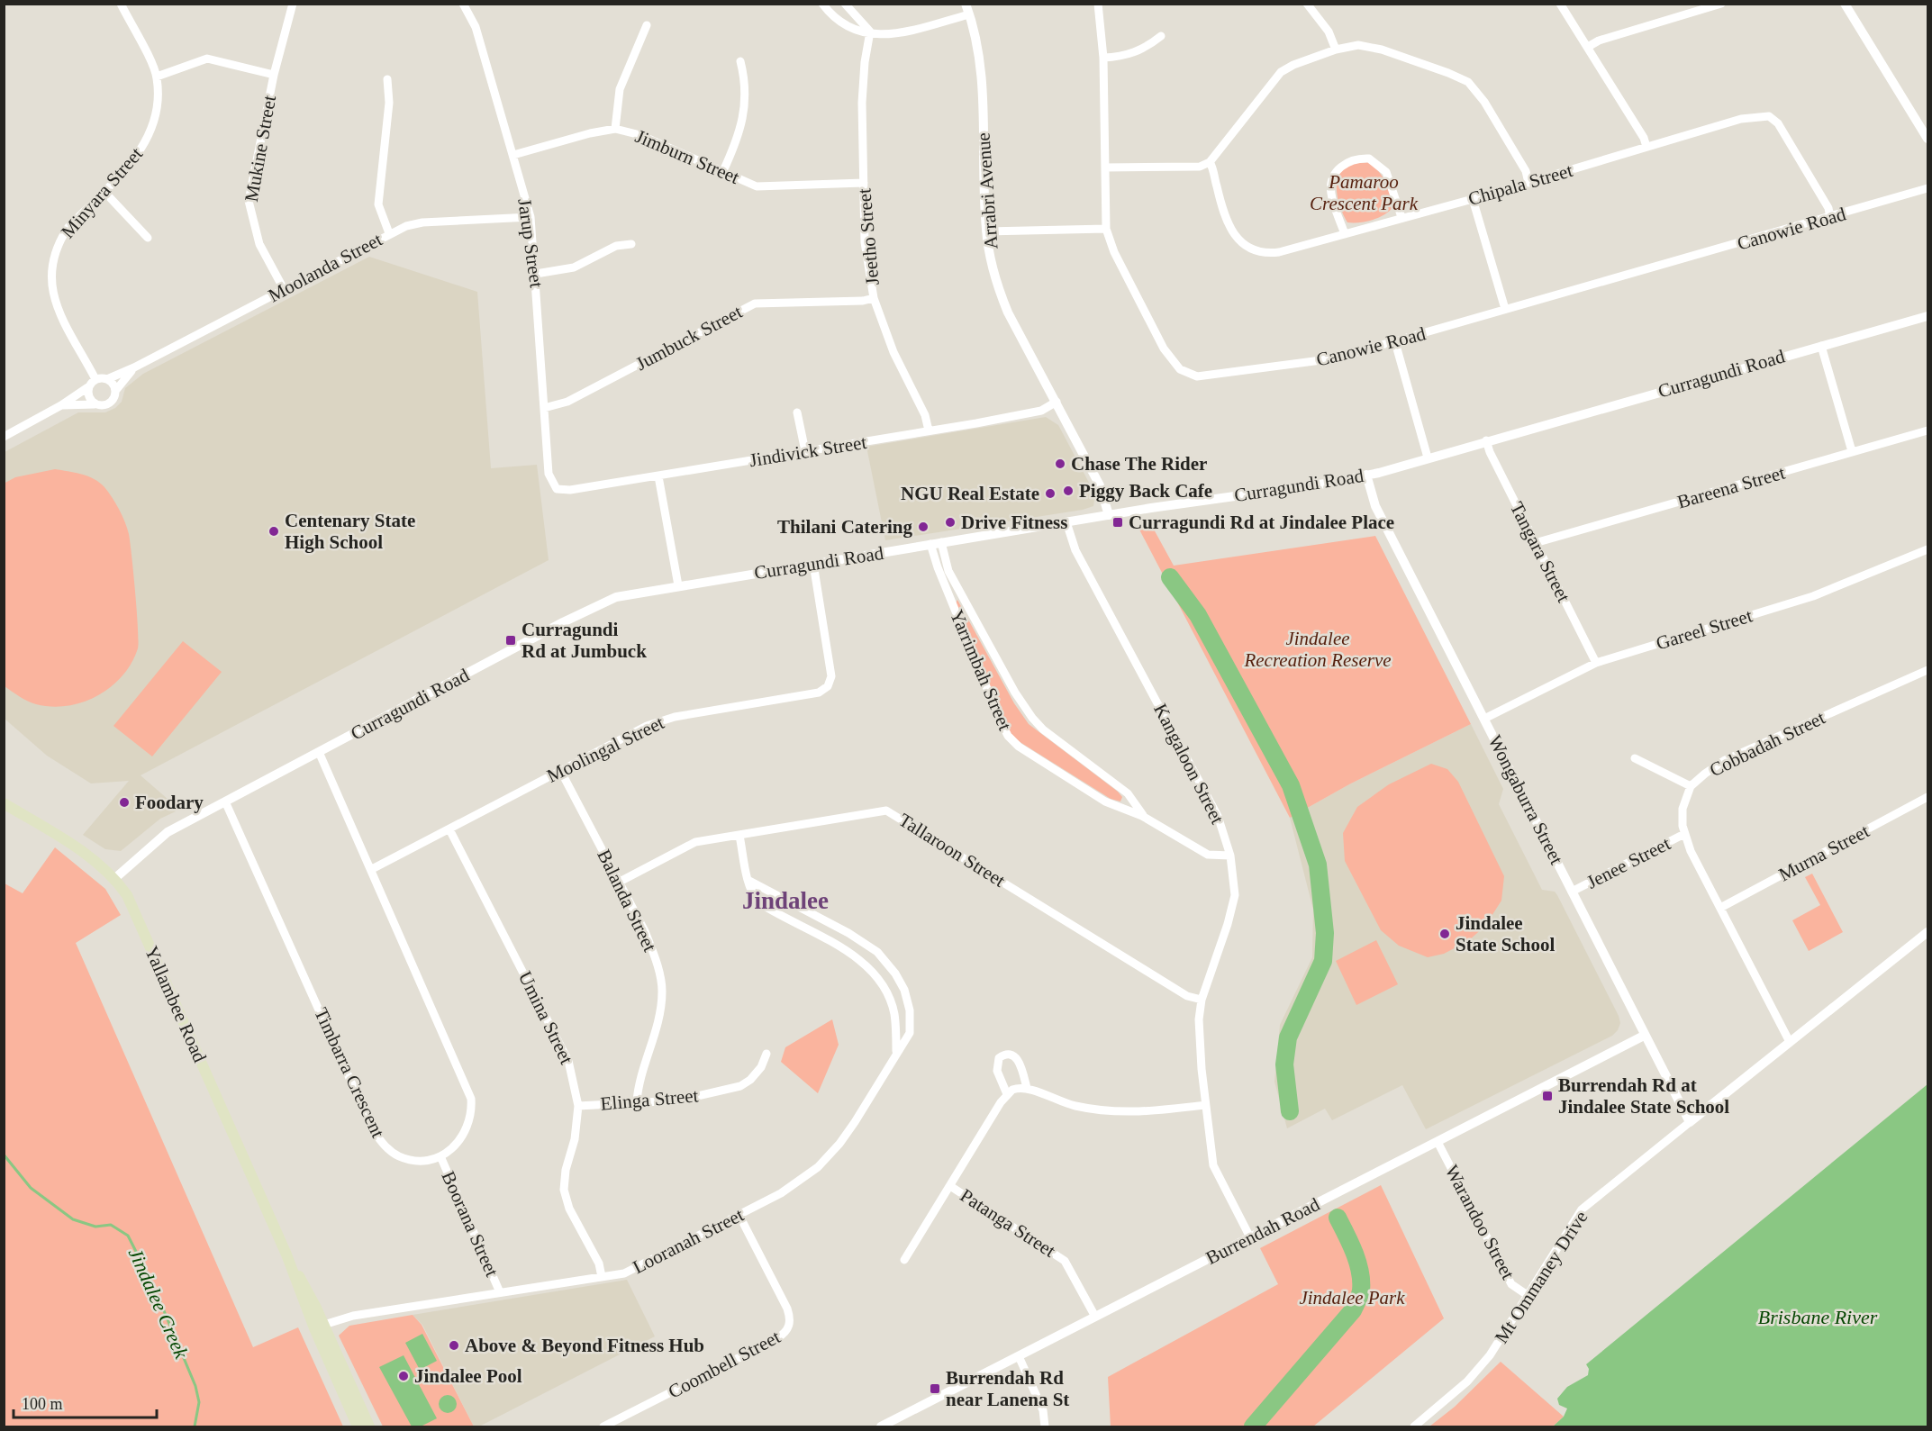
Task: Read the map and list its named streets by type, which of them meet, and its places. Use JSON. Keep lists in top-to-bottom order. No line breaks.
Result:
{"streets":{"main road":["Yallambee Road"],"street":["Mukine Street","Jimburn Street","Chipala Street","Arrabri Avenue","Minyara Street","Canowie Road","Jeetho Street","Jarup Street","Moolanda Street","Jumbuck Street","Curragundi Road","Jindivick Street","Bareena Street","Tangara Street","Gareel Street","Yarrimbah Street","Cobbadah Street","Moolingal Street","Kangaloon Street","Wongaburra Street","Tallaroon Street","Murna Street","Jenee Street","Balanda Street","Umina Street","Timbarra Crescent","Elinga Street","Warandoo Street","Patanga Street","Boorana Street","Burrendah Road","Looranah Street","Mt Ommaney Drive","Coombell Street"]},"crossings":[["Mukine Street","Moolanda Street"],["Jimburn Street","Jeetho Street"],["Jimburn Street","Jarup Street"],["Chipala Street","Canowie Road"],["Arrabri Avenue","Curragundi Road"],["Arrabri Avenue","Jindivick Street"],["Minyara Street","Moolanda Street"],["Jeetho Street","Jumbuck Street"],["Jeetho Street","Jindivick Street"],["Jarup Street","Moolanda Street"],["Jarup Street","Jumbuck Street"],["Jarup Street","Jindivick Street"],["Curragundi Road","Tangara Street"],["Curragundi Road","Yarrimbah Street"],["Curragundi Road","Moolingal Street"],["Curragundi Road","Kangaloon Street"],["Curragundi Road","Wongaburra Street"],["Curragundi Road","Yallambee Road"],["Curragundi Road","Timbarra Crescent"],["Bareena Street","Tangara Street"],["Tangara Street","Gareel Street"],["Gareel Street","Wongaburra Street"],["Yarrimbah Street","Kangaloon Street"],["Cobbadah Street","Murna Street"],["Cobbadah Street","Jenee Street"],["Cobbadah Street","Mt Ommaney Drive"],["Moolingal Street","Balanda Street"],["Moolingal Street","Umina Street"],["Kangaloon Street","Tallaroon Street"],["Kangaloon Street","Burrendah Road"],["Wongaburra Street","Jenee Street"],["Wongaburra Street","Burrendah Road"],["Wongaburra Street","Mt Ommaney Drive"],["Tallaroon Street","Balanda Street"],["Balanda Street","Elinga Street"],["Yallambee Road","Looranah Street"],["Umina Street","Elinga Street"],["Umina Street","Looranah Street"],["Timbarra Crescent","Boorana Street"],["Warandoo Street","Burrendah Road"],["Warandoo Street","Mt Ommaney Drive"],["Patanga Street","Burrendah Road"],["Boorana Street","Looranah Street"],["Looranah Street","Coombell Street"]],"districts":["Jindalee"],"water":["Jindalee Creek","Brisbane River"],"parks":["Pamaroo Crescent Park","Jindalee Recreation Reserve","Jindalee Park"],"places":{"other":["Chase The Rider","Piggy Back Cafe","NGU Real Estate","Drive Fitness","Thilani Catering","Centenary State High School","Foodary","Jindalee State School","Above & Beyond Fitness Hub","Jindalee Pool"],"transit":["Curragundi Rd at Jindalee Place","Curragundi Rd at Jumbuck","Burrendah Rd at Jindalee State School","Burrendah Rd near Lanena St"]},"scale_bar":"100 m"}
